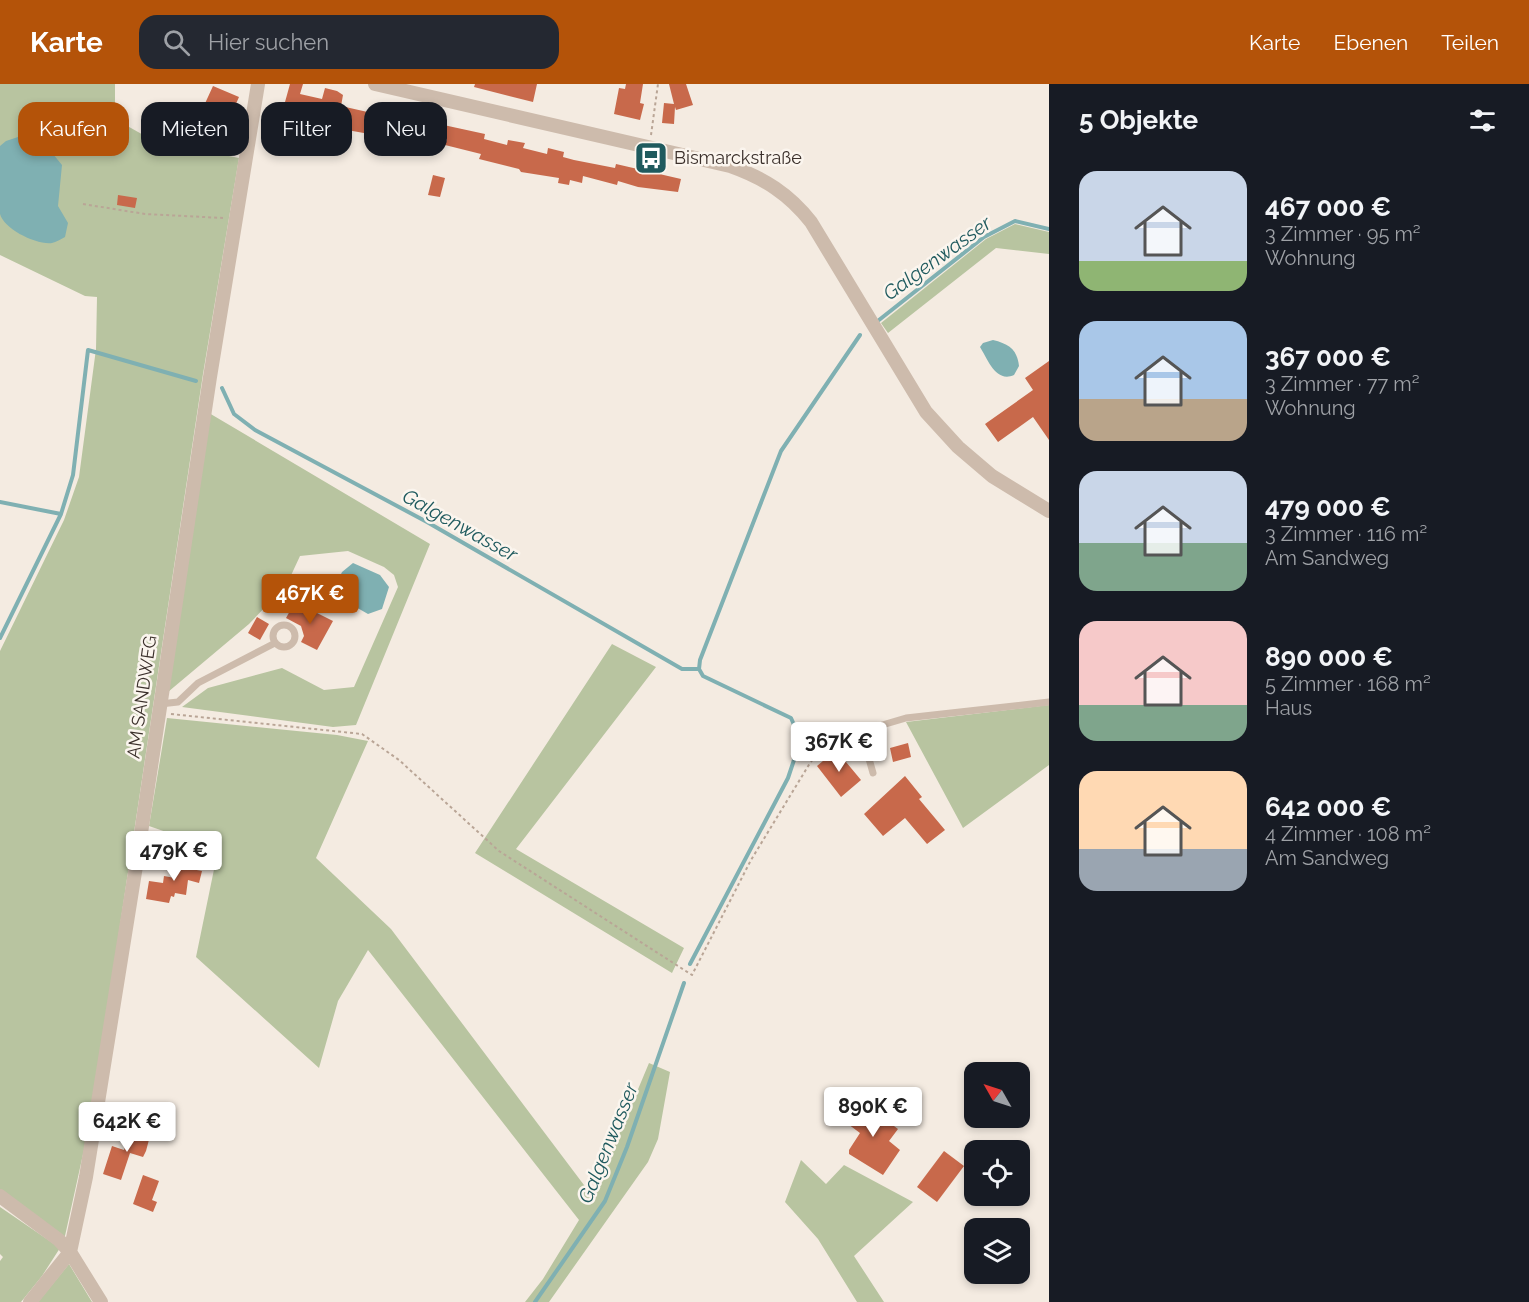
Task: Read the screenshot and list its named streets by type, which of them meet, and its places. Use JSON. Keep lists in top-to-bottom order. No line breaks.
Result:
{"streets":{"street":["AM SANDWEG"]},"water":["Galgenwasser"],"places":{"bus stop":["Bismarckstraße"]},"north":"top left","page":{"header":"Karte","search":"Hier suchen","nav":["Karte","Ebenen","Teilen"],"heading":"5 Objekte","chip":["Kaufen","Mieten","Filter","Neu"],"list":[{"name":"467 000 €","note":"3 Zimmer · 95 m² · Wohnung"},{"name":"367 000 €","note":"3 Zimmer · 77 m² · Wohnung"},{"name":"479 000 €","note":"3 Zimmer · 116 m² · Am Sandweg"},{"name":"890 000 €","note":"5 Zimmer · 168 m² · Haus"},{"name":"642 000 €","note":"4 Zimmer · 108 m² · Am Sandweg"}],"price":["467K €","367K €","479K €","890K €","642K €"]}}
